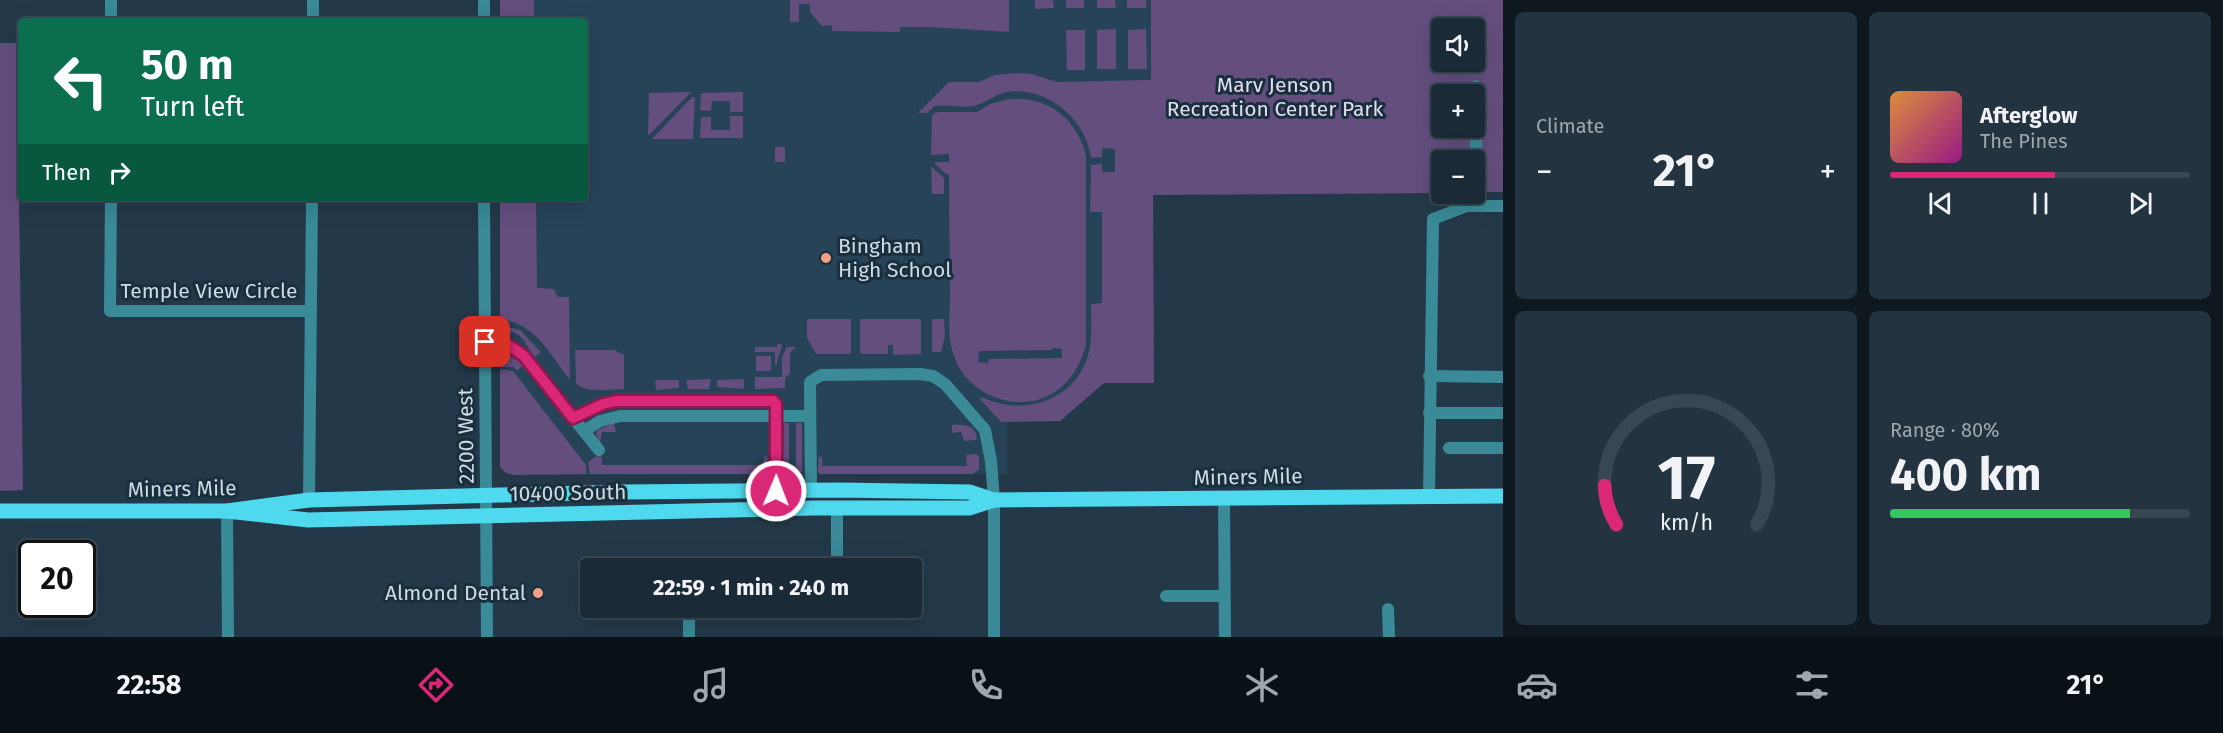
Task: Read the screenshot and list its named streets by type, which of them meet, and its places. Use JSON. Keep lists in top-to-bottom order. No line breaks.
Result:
{"streets":{"main road":["Miners Mile","10400 South"],"street":["Temple View Circle","2200 West"]},"crossings":[["2200 West","10400 South"],["Miners Mile","10400 South"]],"parks":["Marv Jenson Recreation Center Park"],"places":["Bingham High School","Almond Dental"],"page":{"tile":["Climate",["Range · 80%","400 km"]],"map_buttons":["+","−"],"turn":["50 m","Turn left"],"song":["Afterglow","The Pines"],"then":"Then","heat":["−","21°","+"],"limit":"20","trip":"22:59 · 1 min · 240 m","tabs":["22:58","21°"],"gauge":["17","km/h"]}}
